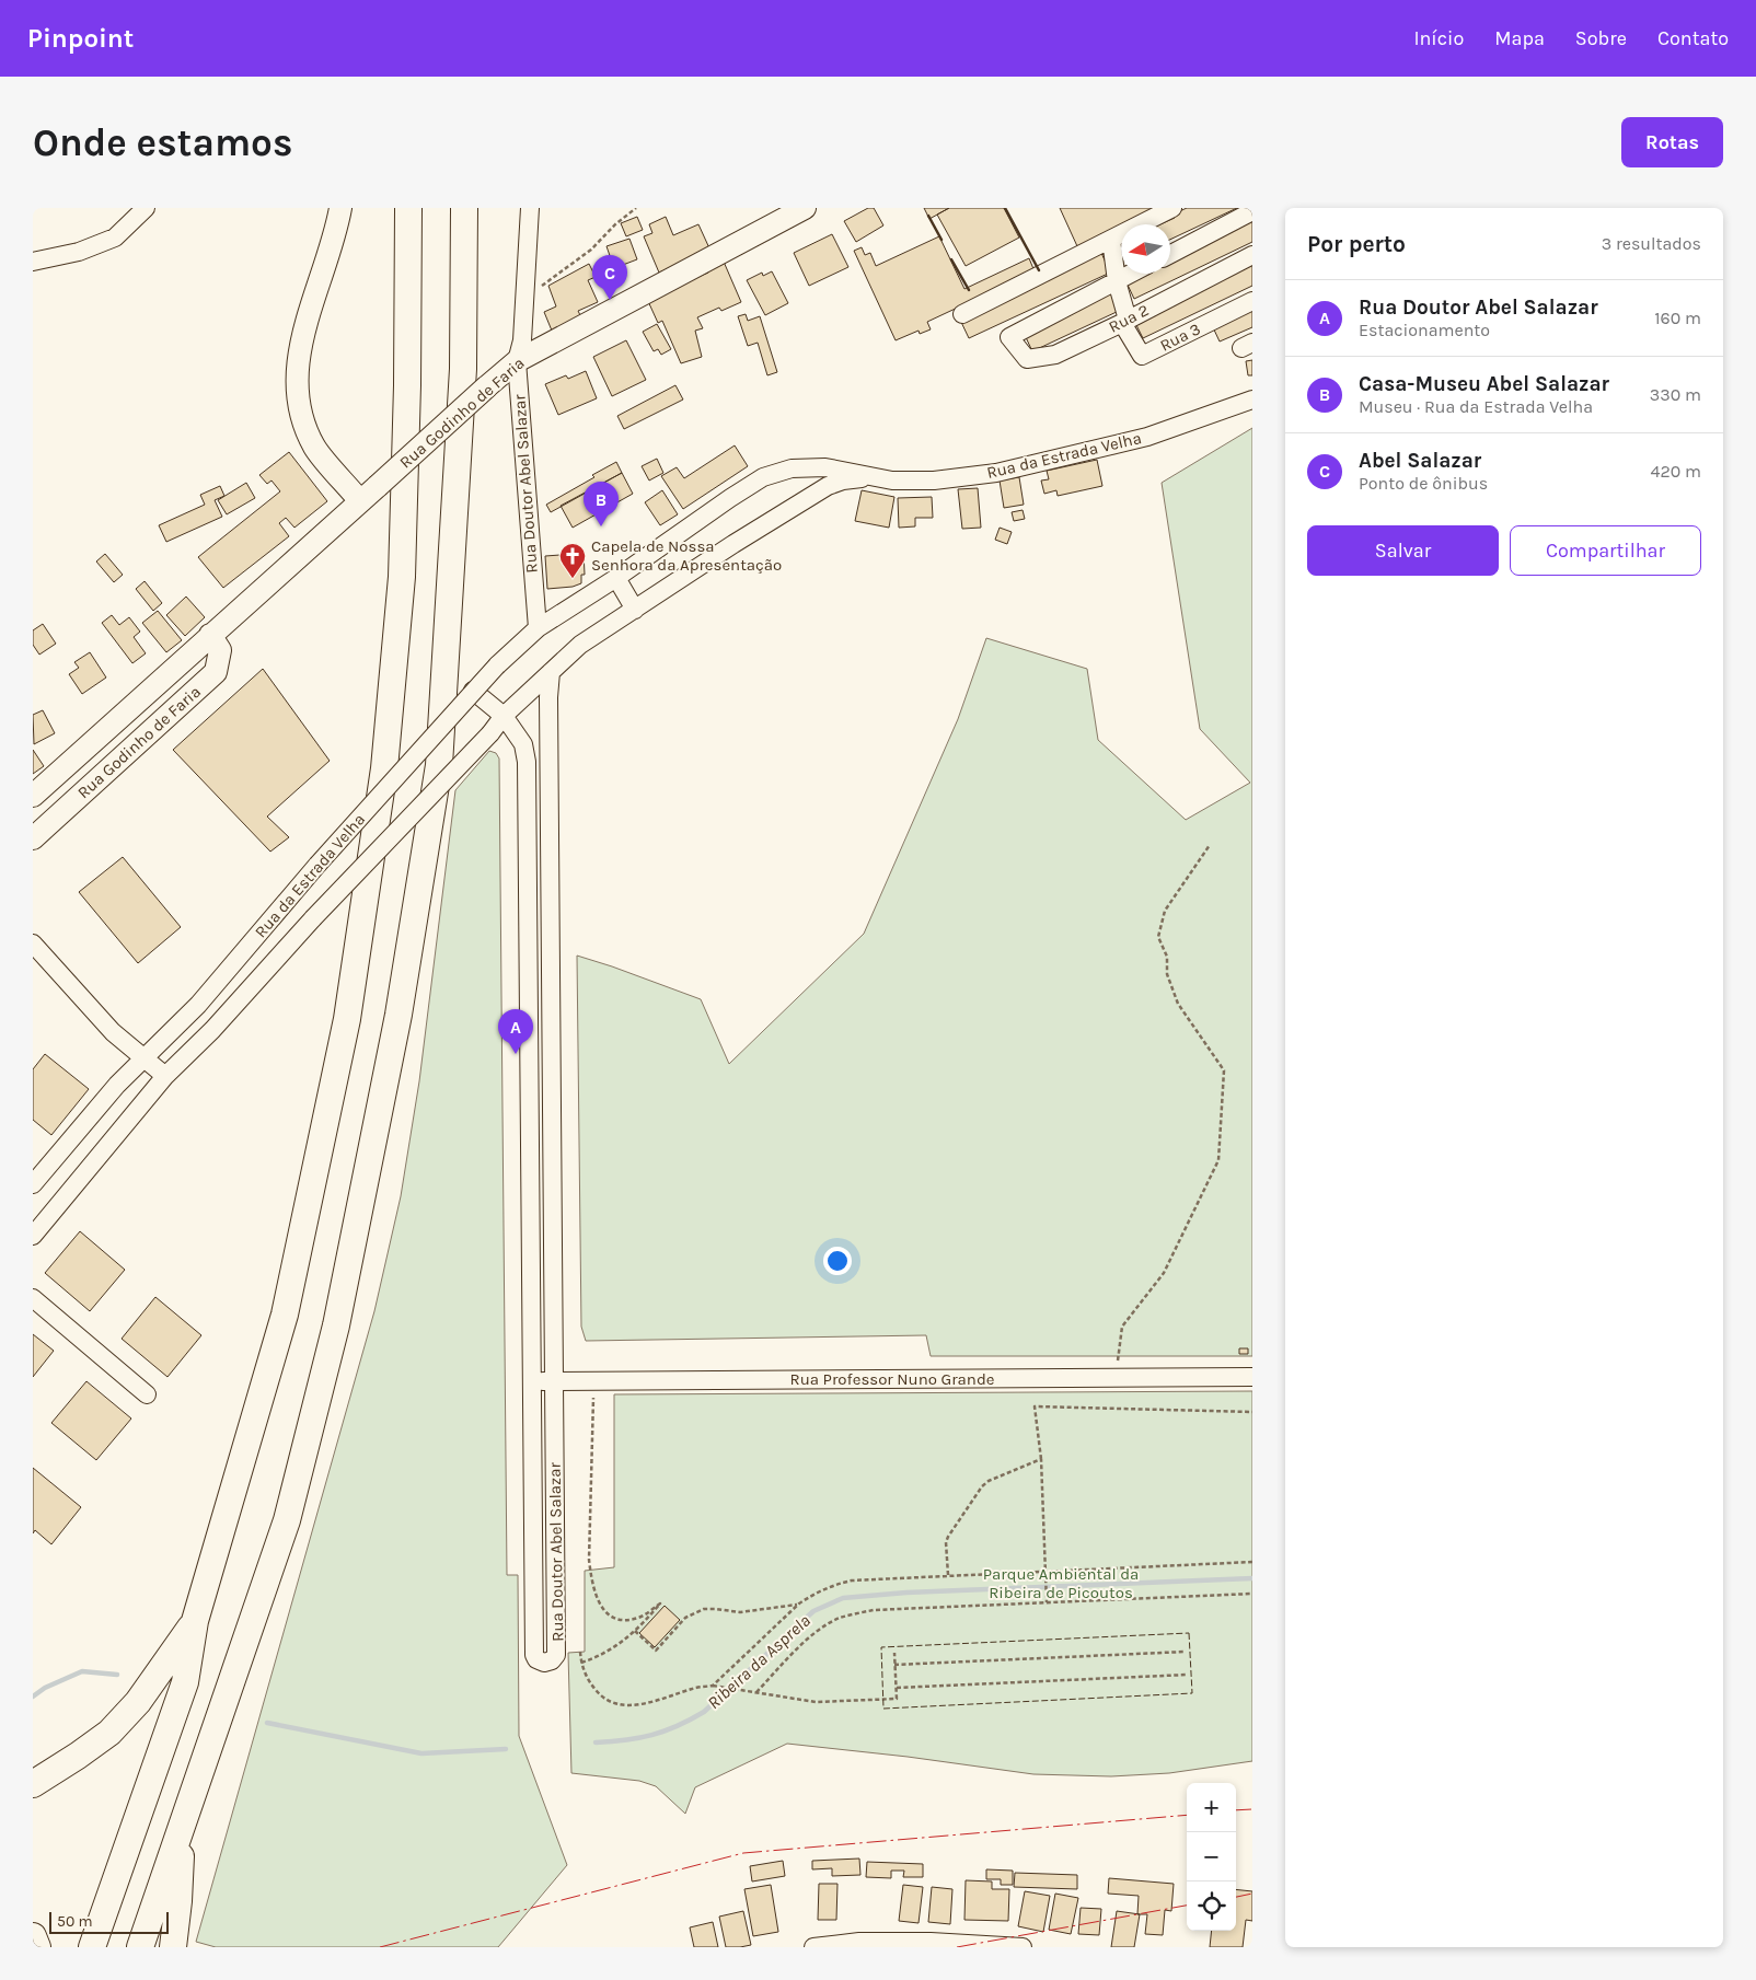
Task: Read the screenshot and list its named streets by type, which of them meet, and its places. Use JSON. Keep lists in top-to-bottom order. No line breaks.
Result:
{"streets":{"main road":["Rua Godinho de Faria"],"street":["Rua 2","Rua 3","Rua da Estrada Velha","Rua Doutor Abel Salazar","Rua Professor Nuno Grande"]},"crossings":[["Rua 2","Rua 3"],["Rua Godinho de Faria","Rua Doutor Abel Salazar"],["Rua da Estrada Velha","Rua Doutor Abel Salazar"],["Rua Doutor Abel Salazar","Rua Professor Nuno Grande"]],"water":["Ribeira da Asprela"],"parks":["Parque Ambiental da Ribeira de Picoutos"],"places":{"church":["Capela de Nossa Senhora da Apresentação"]},"scale_bar":"50 m","north":"left","page":{"header":"Pinpoint","nav":["Início","Mapa","Sobre","Contato"],"buttons":["Rotas",["Salvar","Compartilhar"]],"title":"Onde estamos","heading":["Por perto","3 resultados"],"pins":["C","B","A"],"list":[{"mark":"A","name":"Rua Doutor Abel Salazar","note":"Estacionamento","value":"160 m"},{"mark":"B","name":"Casa-Museu Abel Salazar","note":"Museu · Rua da Estrada Velha","value":"330 m"},{"mark":"C","name":"Abel Salazar","note":"Ponto de ônibus","value":"420 m"}],"map_buttons":["+","−"],"scale":"50 m"}}
